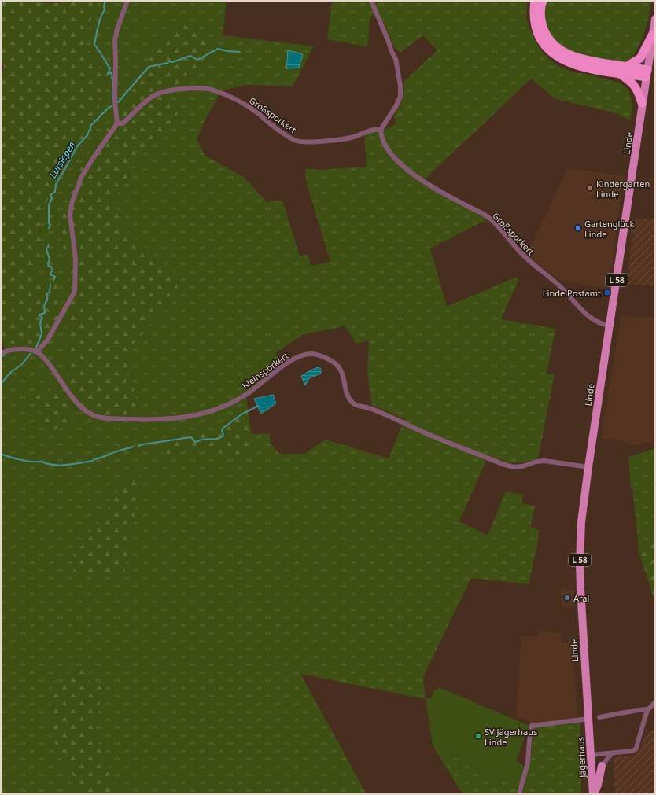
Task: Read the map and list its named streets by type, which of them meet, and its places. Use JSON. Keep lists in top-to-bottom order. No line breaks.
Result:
{"streets":{"main road":["Linde","L 58","Jägerhaus"],"street":["Großsporkert","Kleinsporkert"]},"crossings":[["Großsporkert","Linde"],["Linde","Kleinsporkert"],["Linde","Jägerhaus"]],"water":["Lursiepen"],"places":{"other":["Kindergarten Linde","Gartenglück Linde","Aral","SV Jägerhaus Linde"],"transit":["Linde Postamt"]}}
